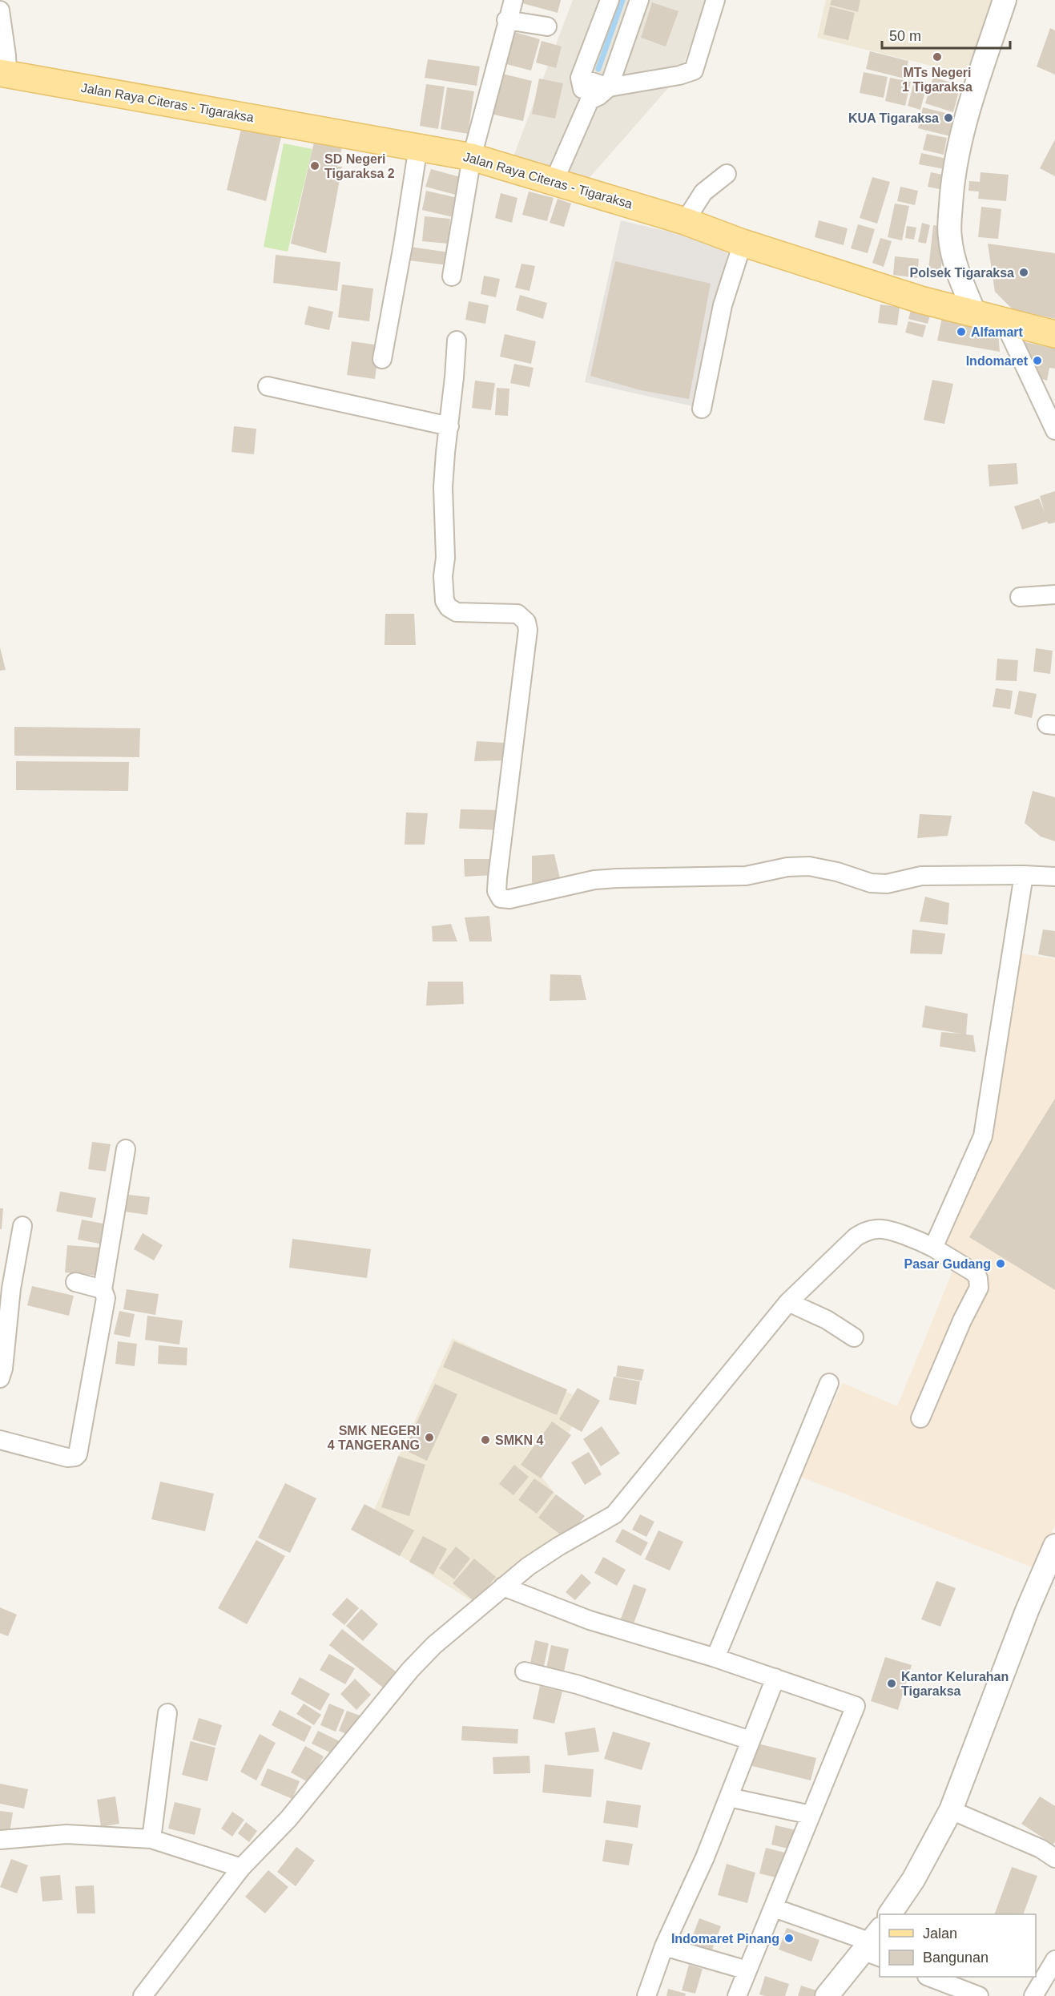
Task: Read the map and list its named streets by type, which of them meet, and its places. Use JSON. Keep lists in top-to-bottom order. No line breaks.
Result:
{"streets":{"main road":["Jalan Raya Citeras - Tigaraksa"]},"places":["MTs Negeri 1 Tigaraksa","KUA Tigaraksa","SD Negeri Tigaraksa 2","Polsek Tigaraksa","Alfamart","Indomaret","Pasar Gudang","SMK NEGERI 4 TANGERANG","SMKN 4","Kantor Kelurahan Tigaraksa","Indomaret Pinang"],"legend":["Jalan","Bangunan"],"scale_bar":"50 m"}
